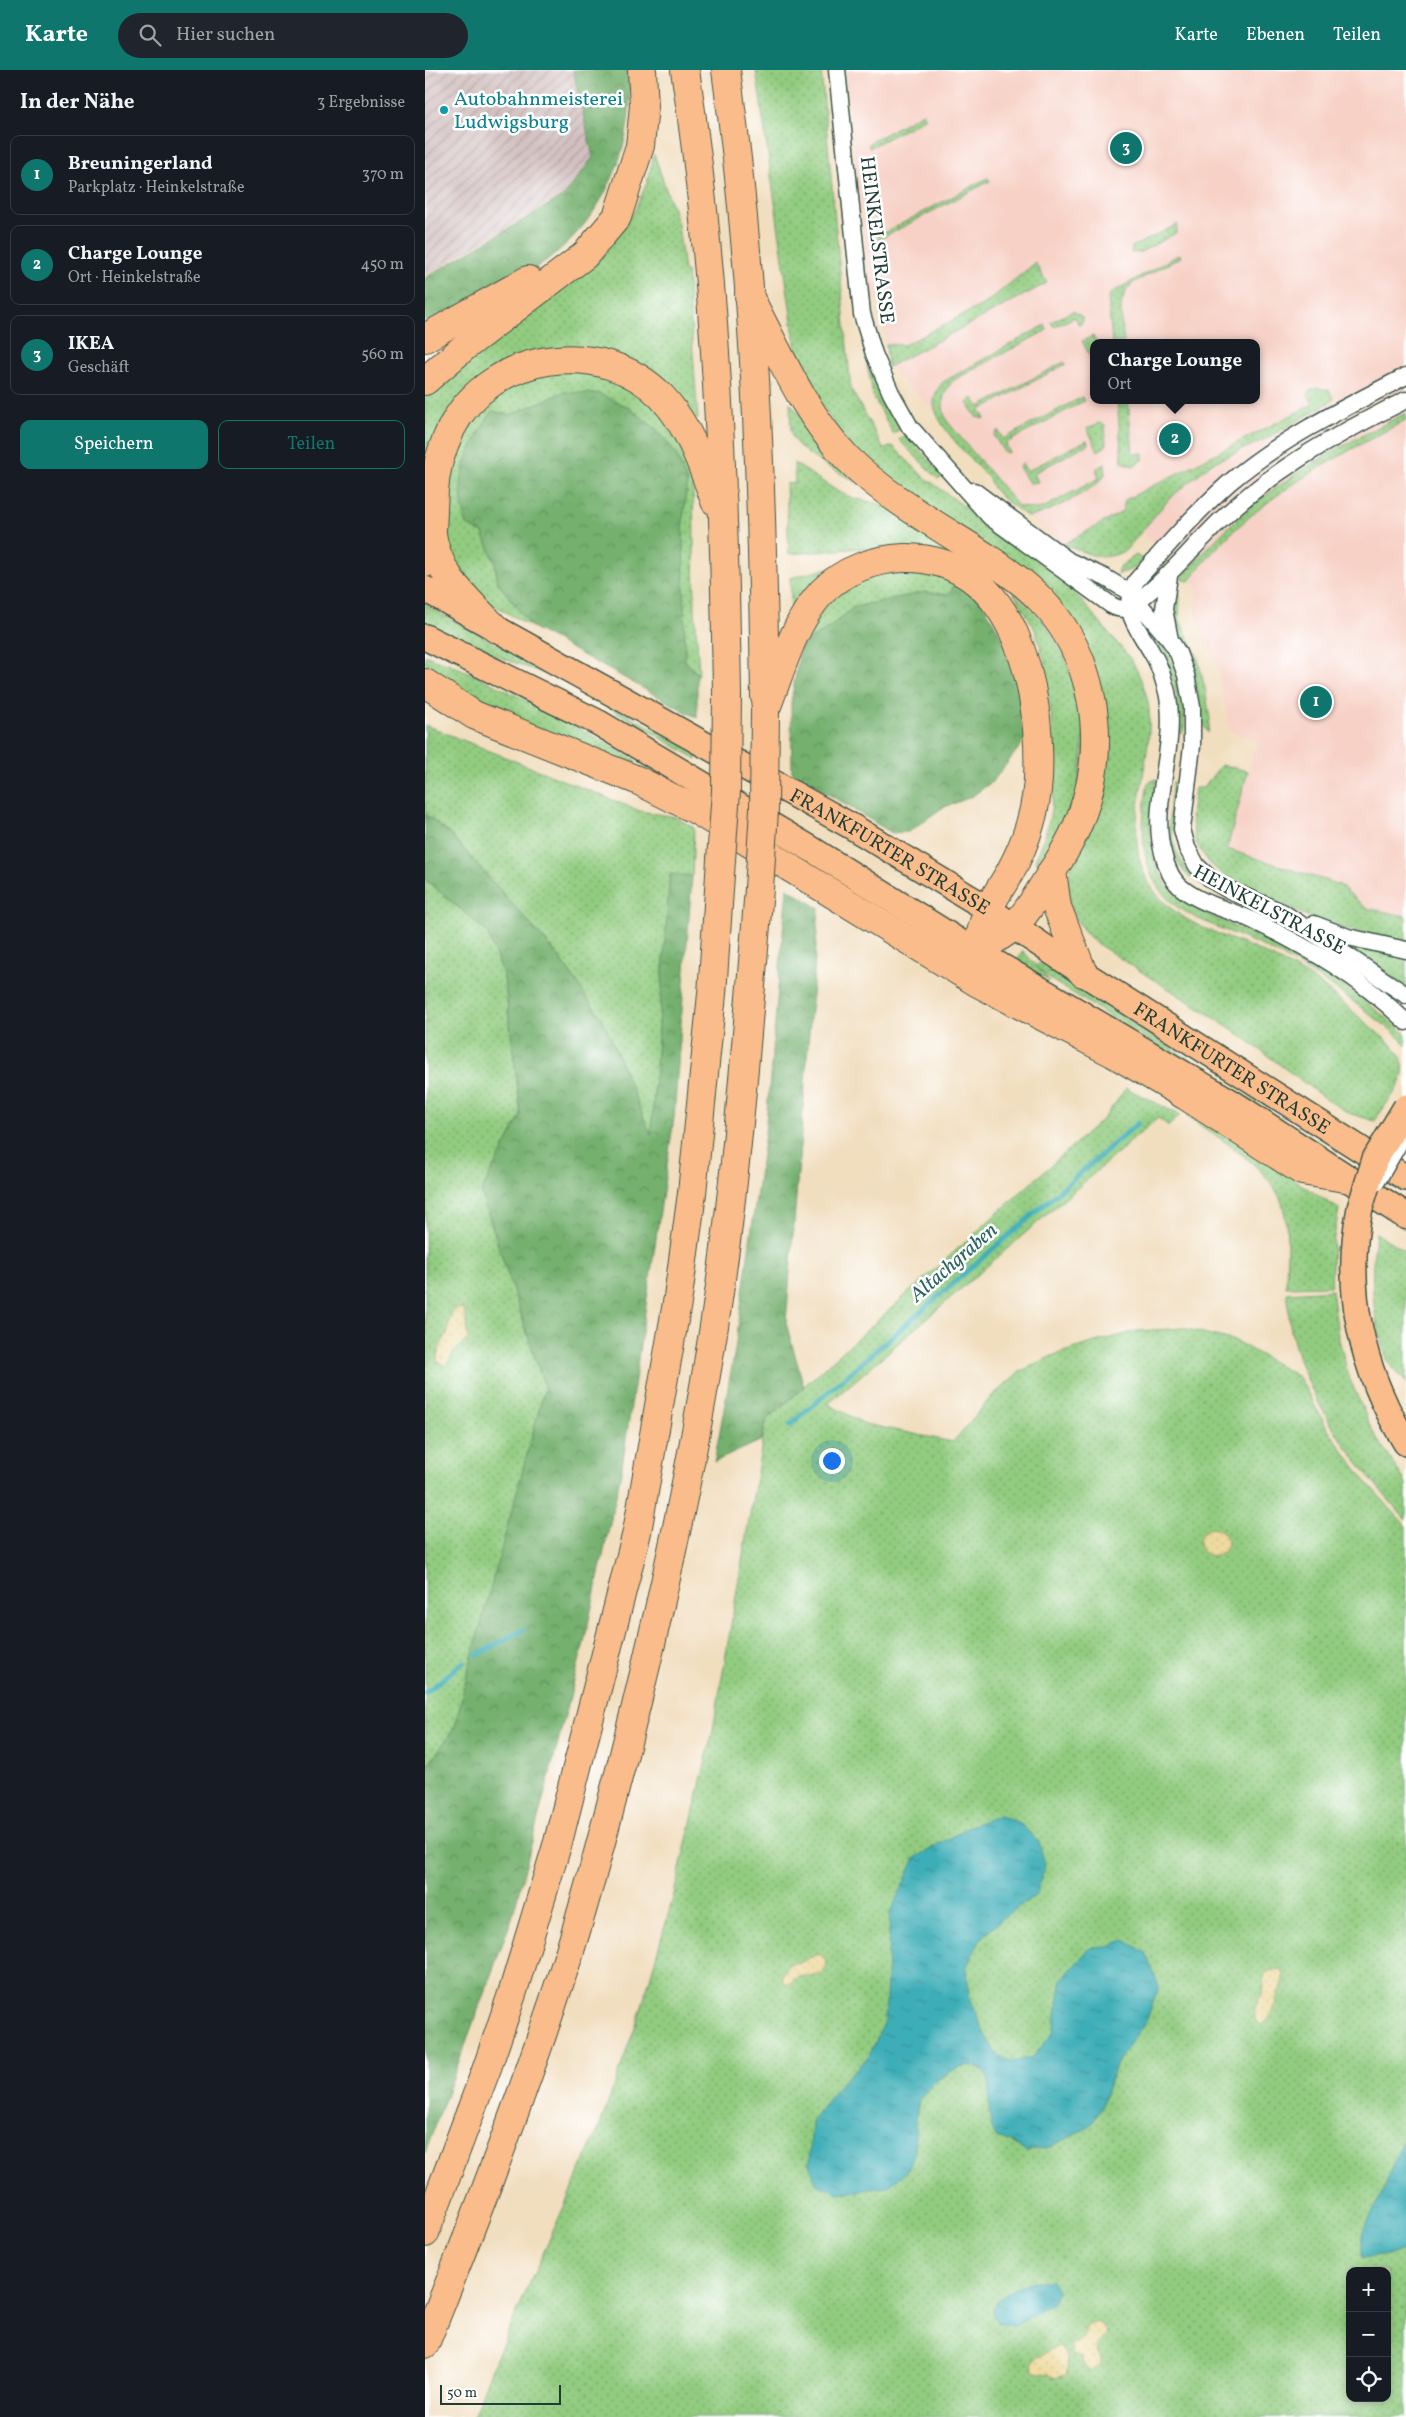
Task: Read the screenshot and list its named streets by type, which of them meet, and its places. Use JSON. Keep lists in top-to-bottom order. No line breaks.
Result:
{"streets":{"highway":["FRANKFURTER STRASSE"],"street":["HEINKELSTRASSE"]},"water":["Altachgraben"],"places":["Autobahnmeisterei Ludwigsburg"],"scale_bar":"50 m","page":{"header":"Karte","search":"Hier suchen","nav":["Karte","Ebenen","Teilen"],"heading":["In der Nähe","3 Ergebnisse"],"pins":["3","2","1"],"list":[{"mark":"1","name":"Breuningerland","note":"Parkplatz · Heinkelstraße","value":"370 m"},{"mark":"2","name":"Charge Lounge","note":"Ort · Heinkelstraße","value":"450 m"},{"mark":"3","name":"IKEA","note":"Geschäft","value":"560 m"}],"popup":["Charge Lounge","Ort"],"buttons":["Speichern","Teilen"],"map_buttons":["+","−"],"scale":"50 m"}}
